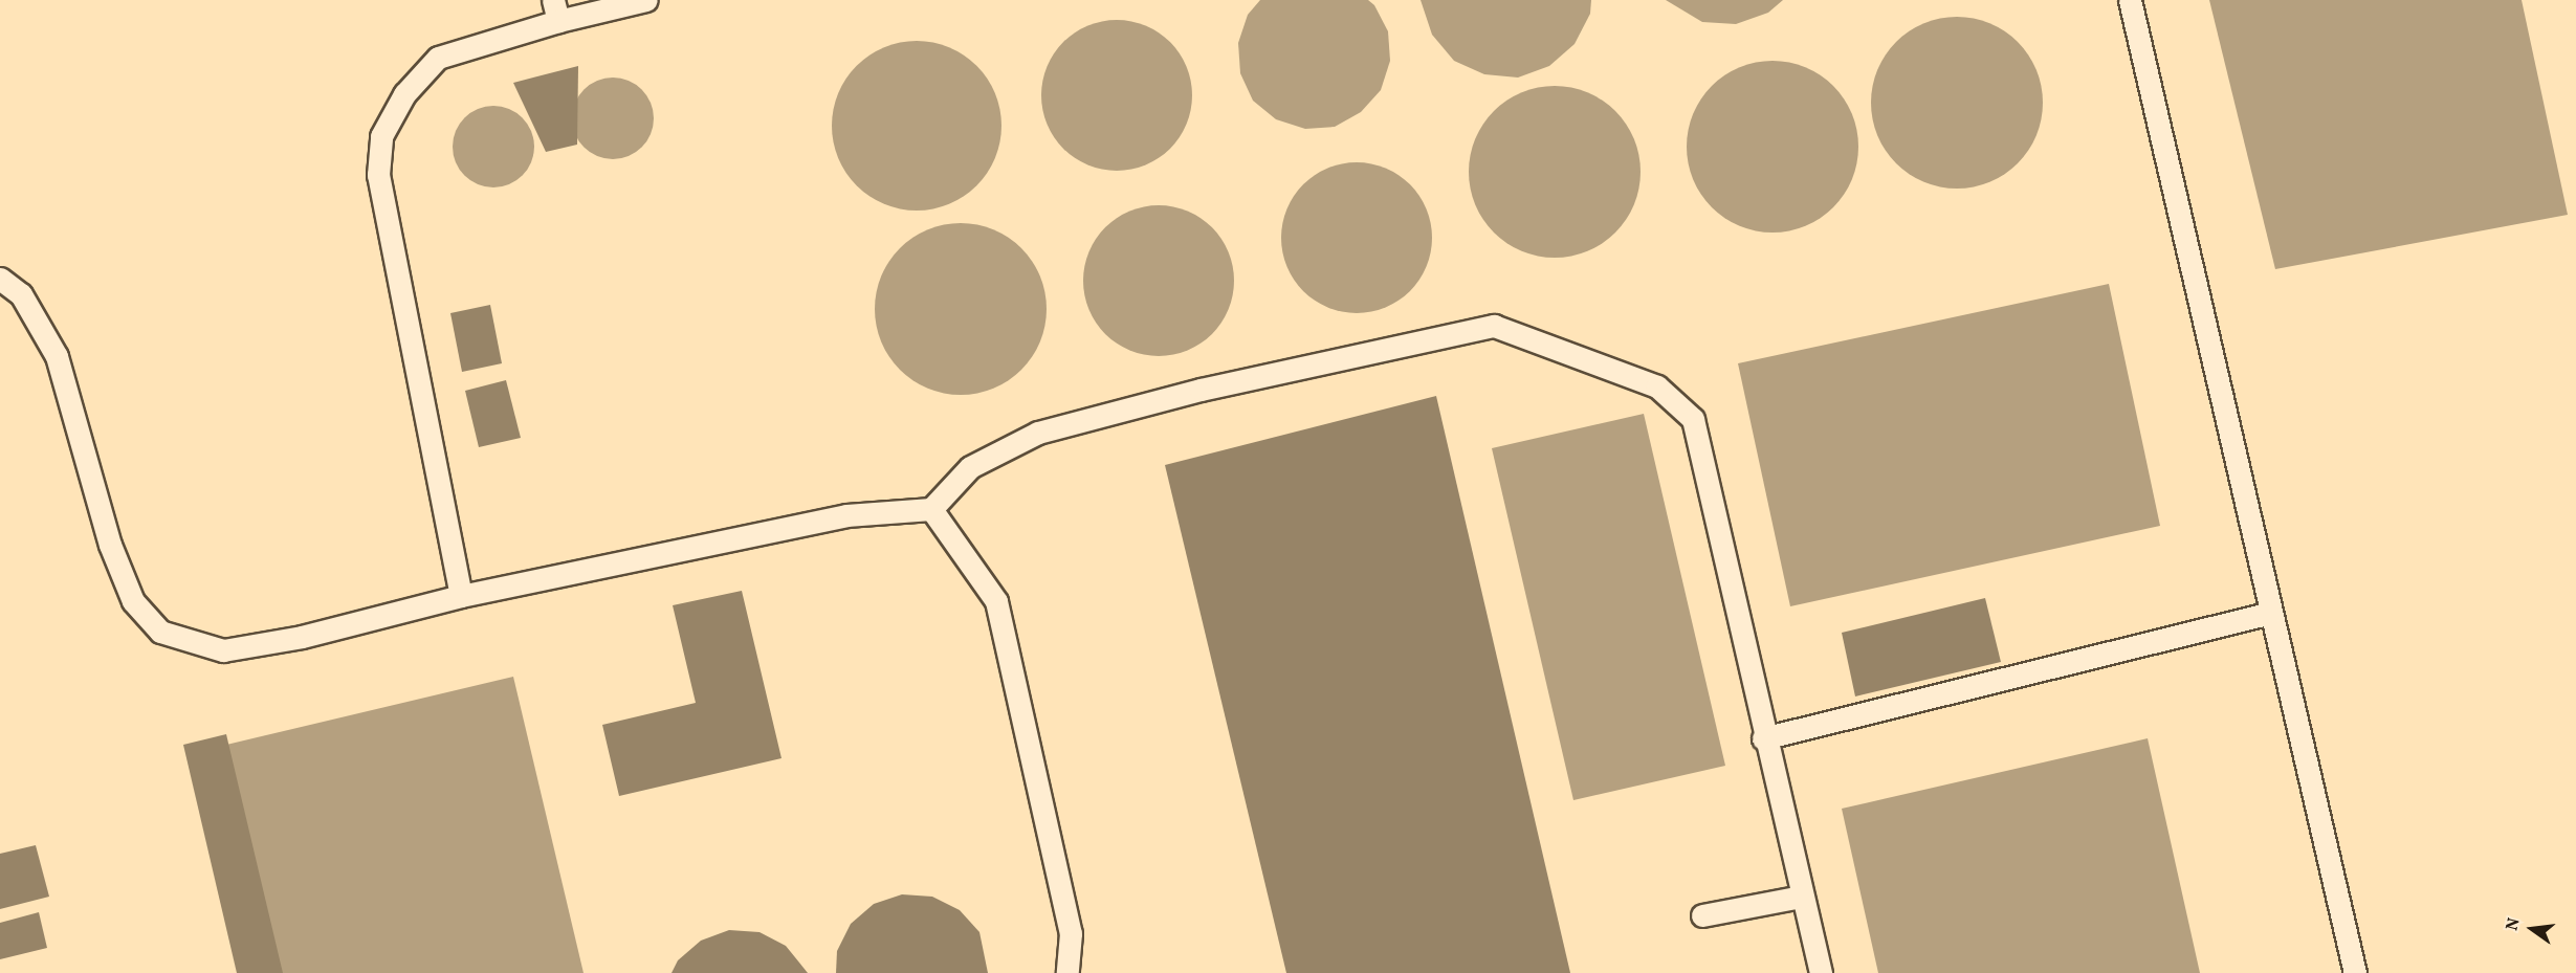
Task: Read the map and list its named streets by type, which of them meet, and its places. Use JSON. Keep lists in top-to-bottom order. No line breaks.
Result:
{"north":"left"}
